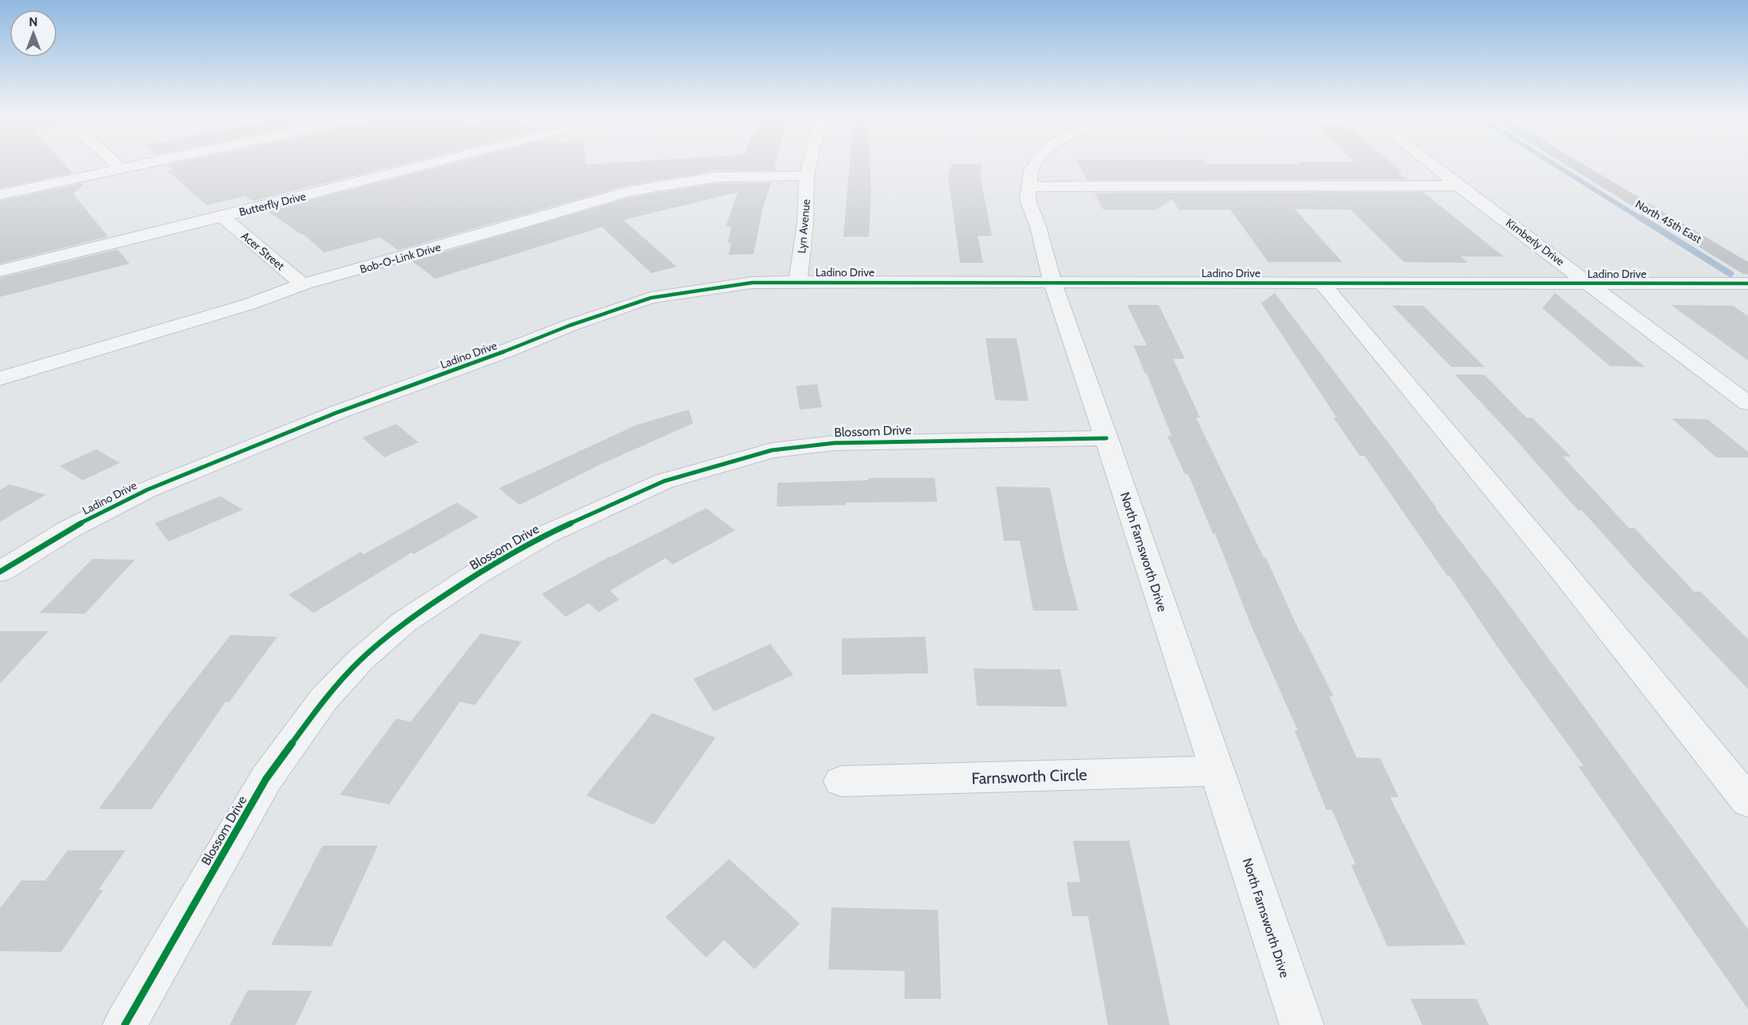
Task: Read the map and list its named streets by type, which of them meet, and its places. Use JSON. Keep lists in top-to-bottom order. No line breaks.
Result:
{"streets":{"main road":["North 45th East"],"street":["Butterfly Drive","Lyn Avenue","Kimberly Drive","Acer Street","Bob-O-Link Drive","Ladino Drive","Blossom Drive","North Farnsworth Drive","Farnsworth Circle"]},"crossings":[["Butterfly Drive","Acer Street"],["Lyn Avenue","Bob-O-Link Drive"],["Lyn Avenue","Ladino Drive"],["Kimberly Drive","Ladino Drive"],["Acer Street","Bob-O-Link Drive"],["Ladino Drive","North Farnsworth Drive"],["Blossom Drive","North Farnsworth Drive"],["North Farnsworth Drive","Farnsworth Circle"]],"north":"top"}
